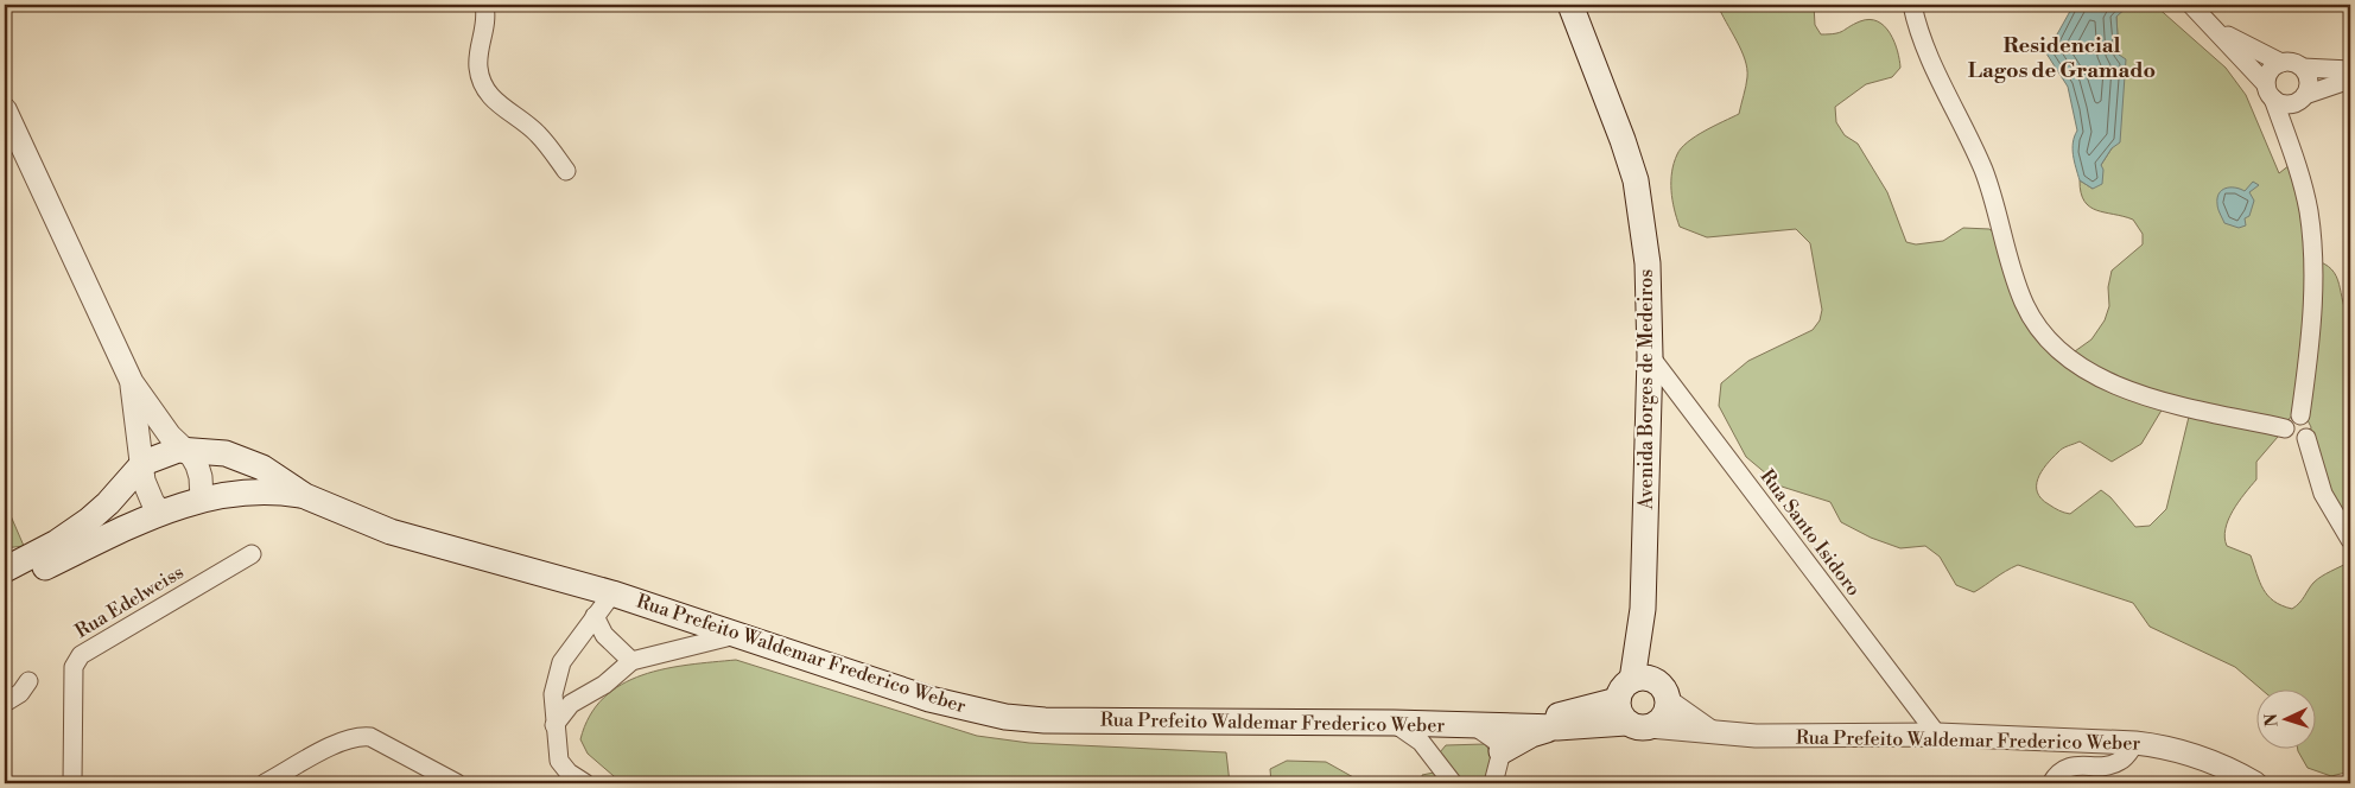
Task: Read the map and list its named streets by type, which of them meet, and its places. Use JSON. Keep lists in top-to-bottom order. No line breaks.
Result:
{"streets":{"main road":["Avenida Borges de Medeiros","Rua Prefeito Waldemar Frederico Weber"],"street":["Rua Santo Isidoro","Rua Edelweiss"]},"crossings":[["Avenida Borges de Medeiros","Rua Santo Isidoro"],["Avenida Borges de Medeiros","Rua Prefeito Waldemar Frederico Weber"],["Rua Santo Isidoro","Rua Prefeito Waldemar Frederico Weber"]],"districts":["Residencial Lagos de Gramado"],"north":"left"}
